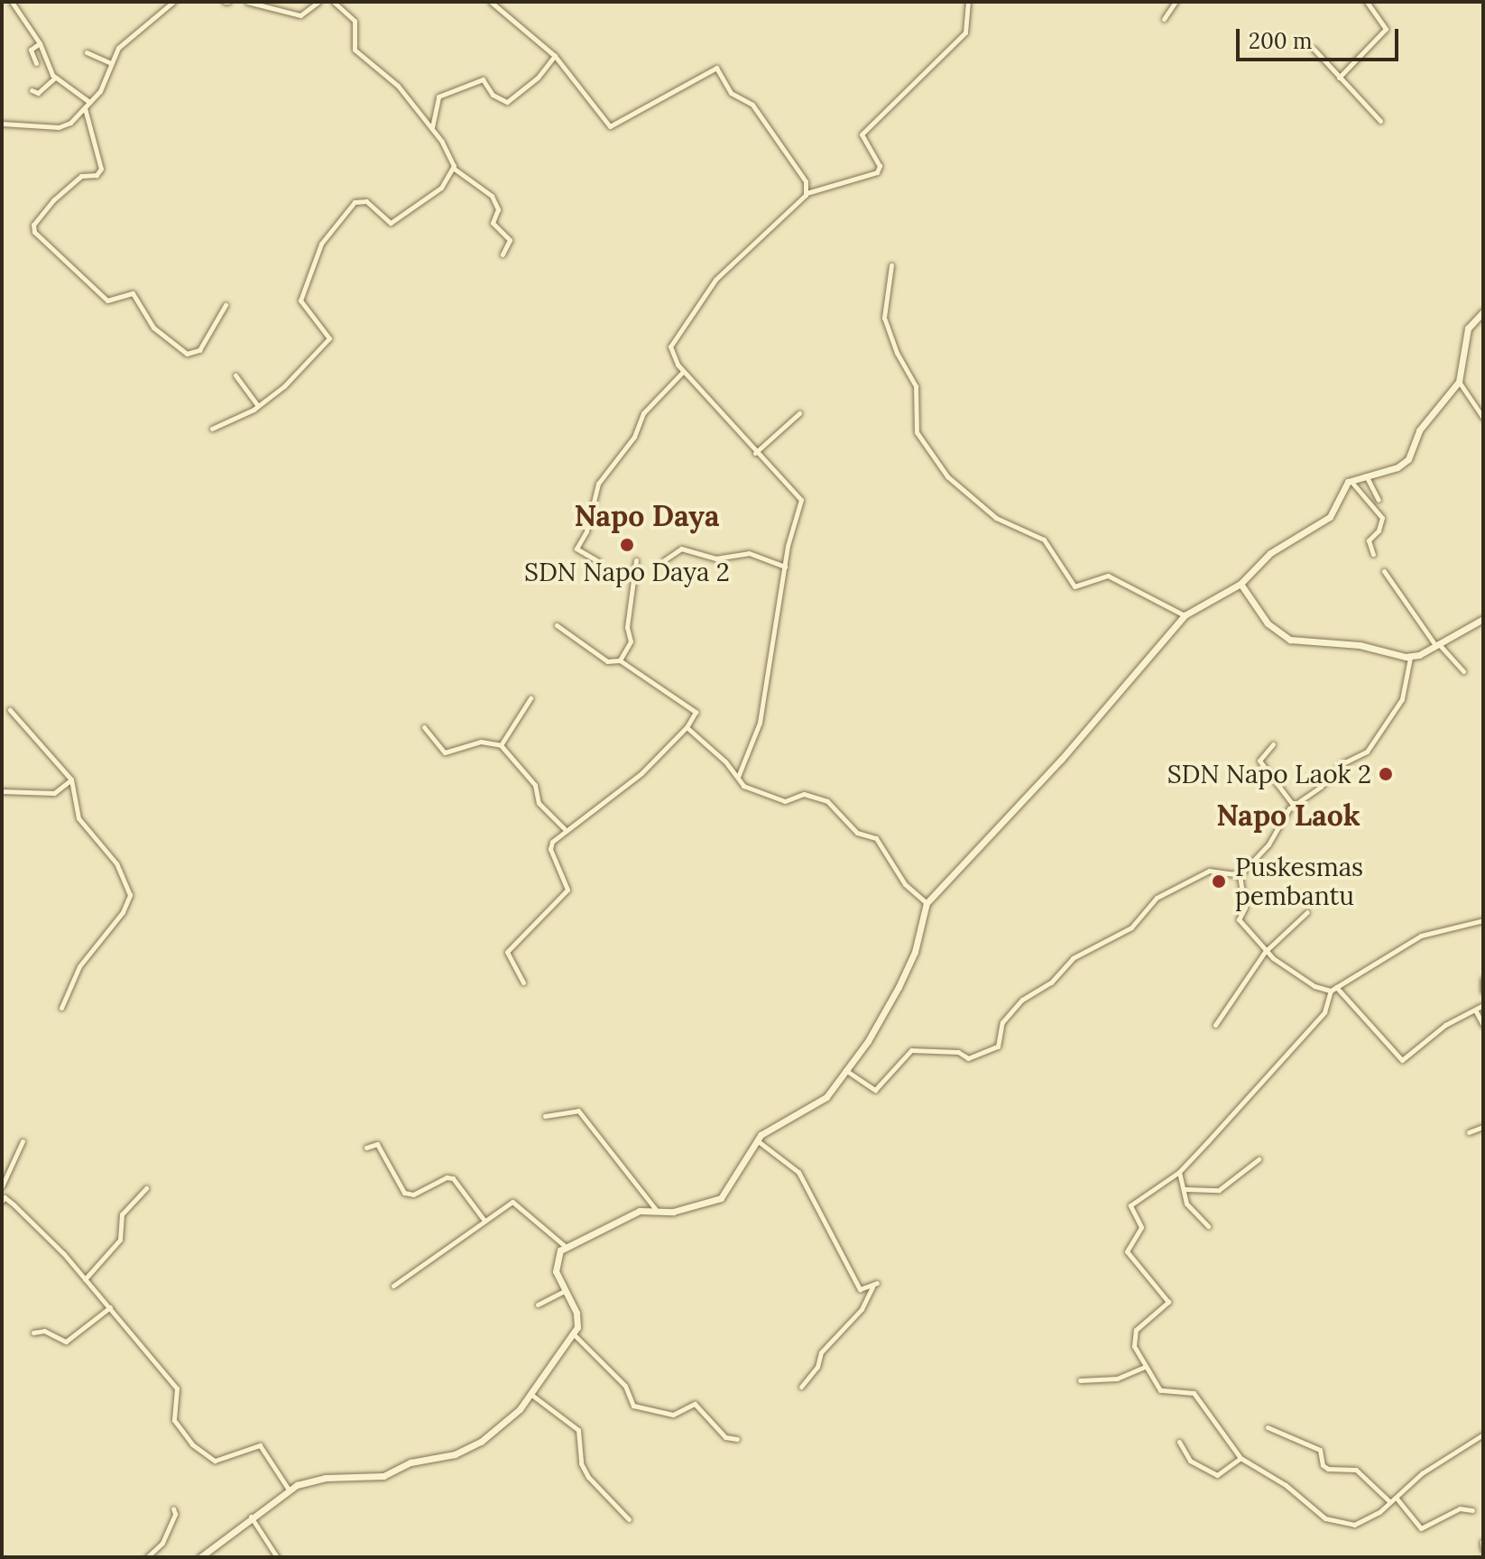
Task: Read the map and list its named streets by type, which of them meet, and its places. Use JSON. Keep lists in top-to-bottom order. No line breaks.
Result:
{"districts":["Napo Daya","Napo Laok"],"places":["SDN Napo Daya 2","SDN Napo Laok 2","Puskesmas pembantu"],"scale_bar":"200 m"}
